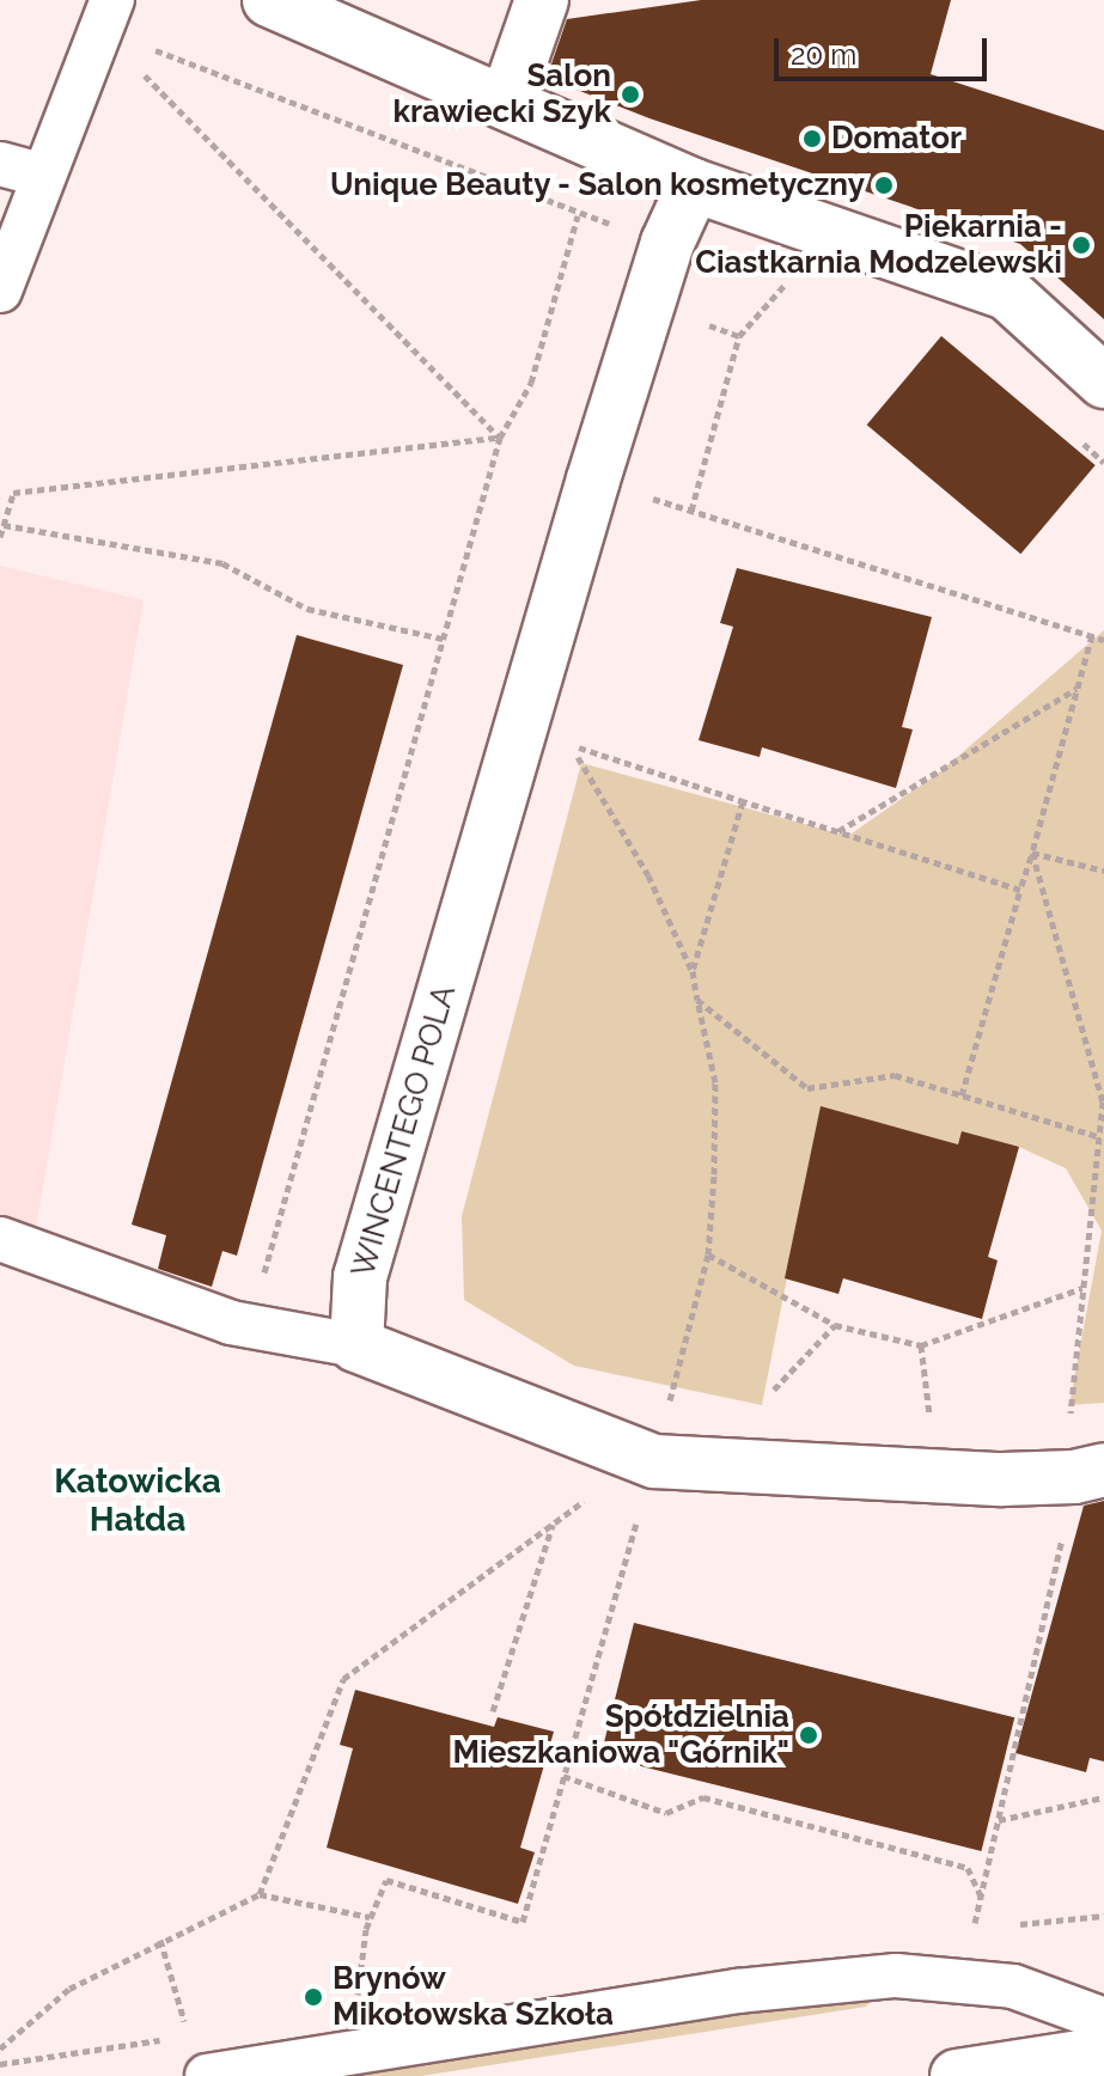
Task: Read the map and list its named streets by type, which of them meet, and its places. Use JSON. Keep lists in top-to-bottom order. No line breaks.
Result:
{"streets":{"street":["WINCENTEGO POLA"]},"districts":["Katowicka Hałda"],"places":["Salon krawiecki Szyk","Domator","Unique Beauty - Salon kosmetyczny","Piekarnia - Ciastkarnia Modzelewski","Spółdzielnia Mieszkaniowa \"Górnik\"","Brynów Mikołowska Szkoła"],"scale_bar":"20 m"}
